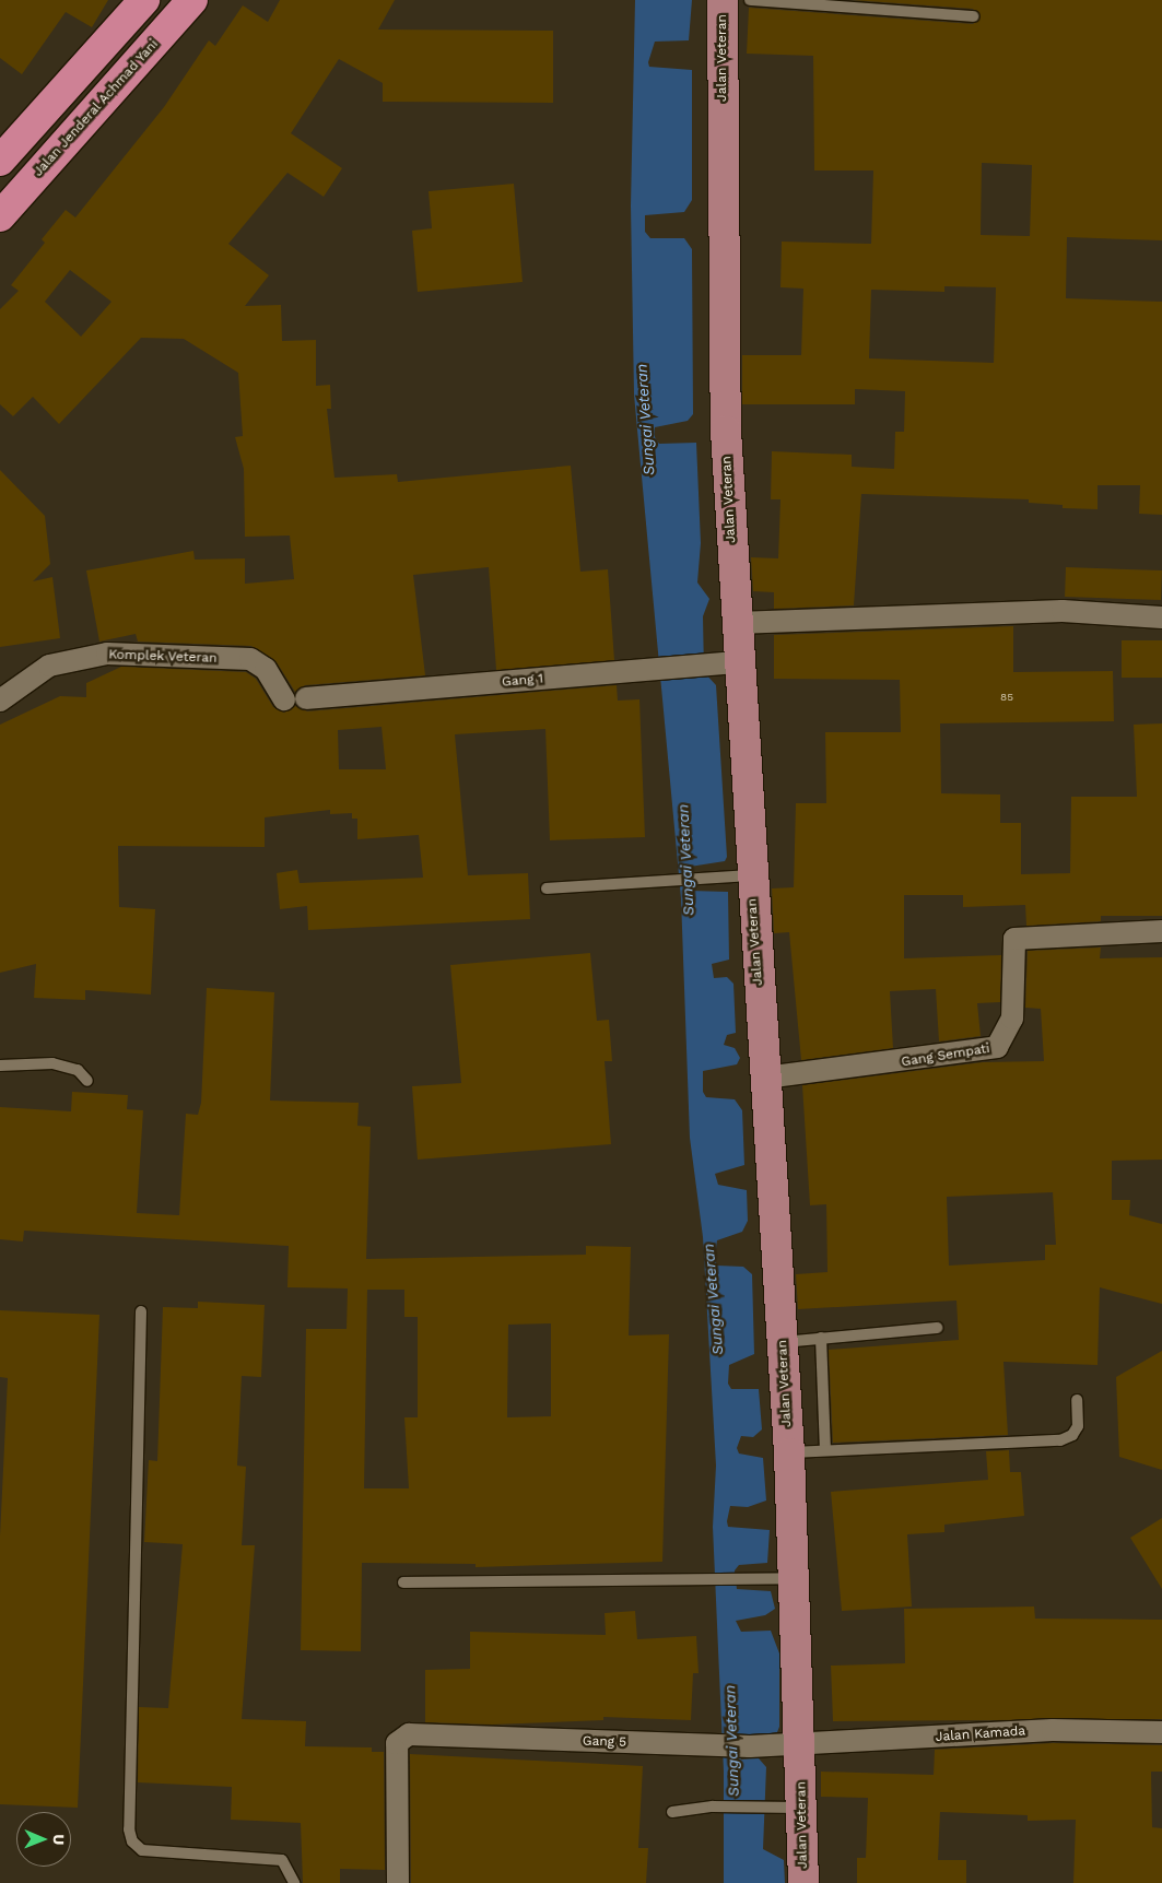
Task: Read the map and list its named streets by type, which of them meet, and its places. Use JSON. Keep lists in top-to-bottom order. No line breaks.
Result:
{"streets":{"highway":["Jalan Jenderal Achmad Yani"],"main road":["Jalan Veteran"],"street":["Komplek Veteran","Gang 1","Gang Sempati","Jalan Kamada","Gang 5"]},"crossings":[["Jalan Veteran","Gang 1"],["Jalan Veteran","Gang Sempati"],["Jalan Veteran","Jalan Kamada"],["Jalan Veteran","Gang 5"],["Jalan Kamada","Gang 5"]],"water":["Sungai Veteran"],"house_numbers":["85"],"north":"right"}
